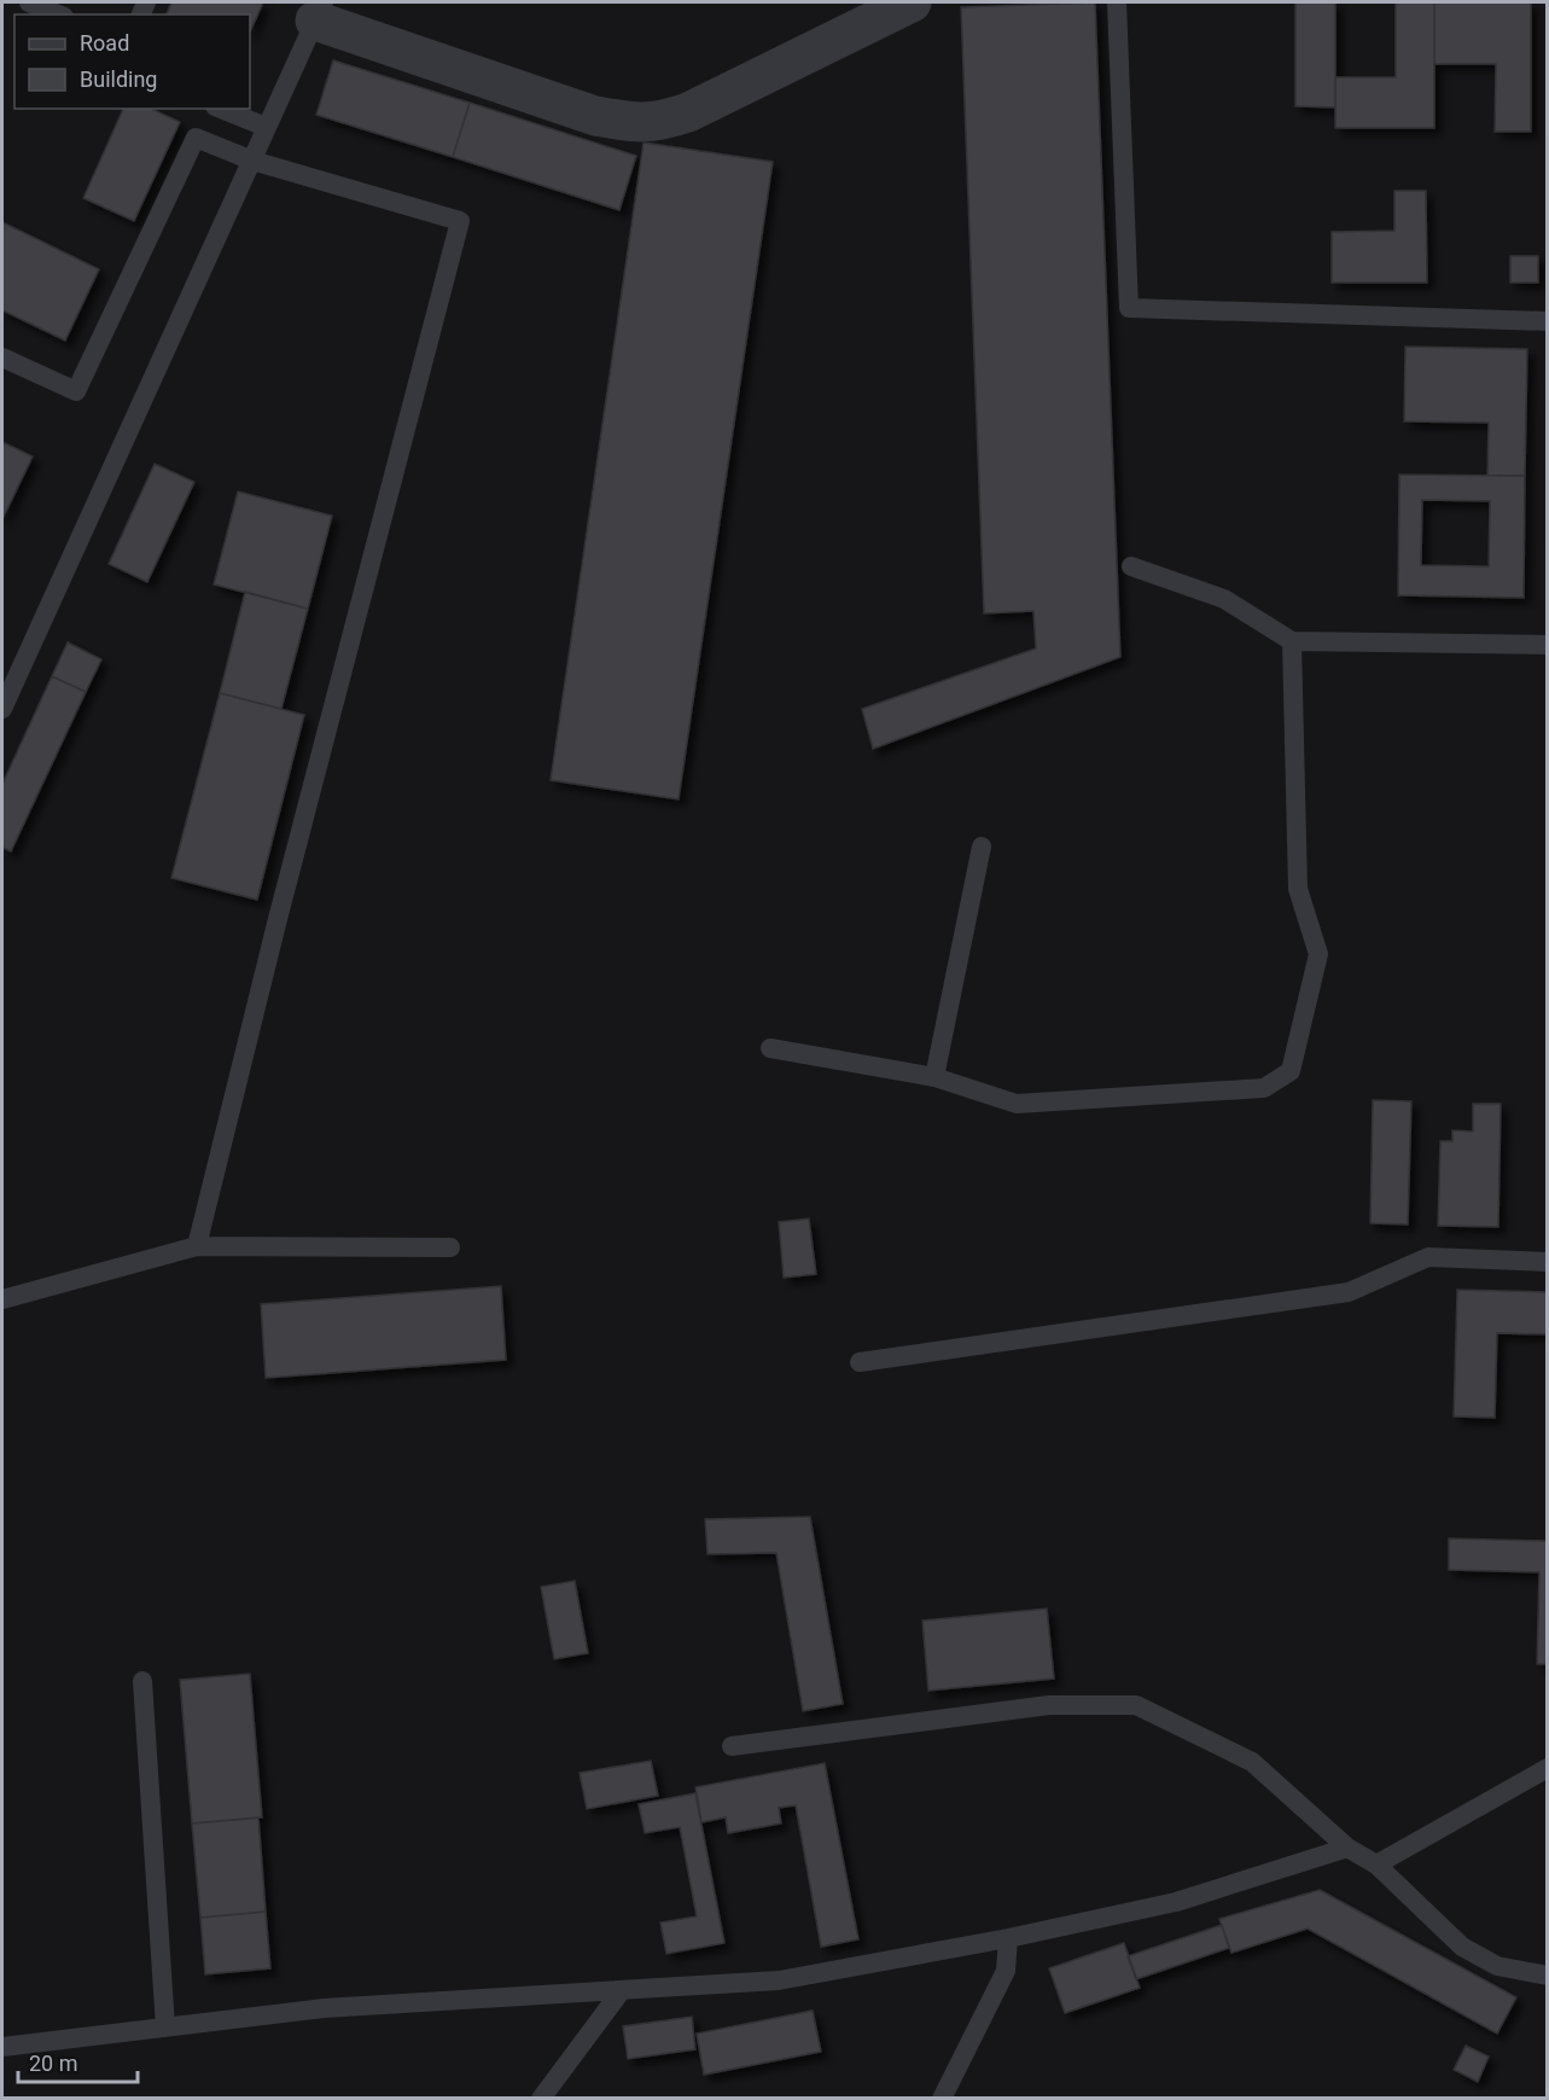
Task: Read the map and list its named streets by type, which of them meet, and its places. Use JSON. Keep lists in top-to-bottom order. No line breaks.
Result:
{"legend":["Road","Building"],"scale_bar":"20 m"}
